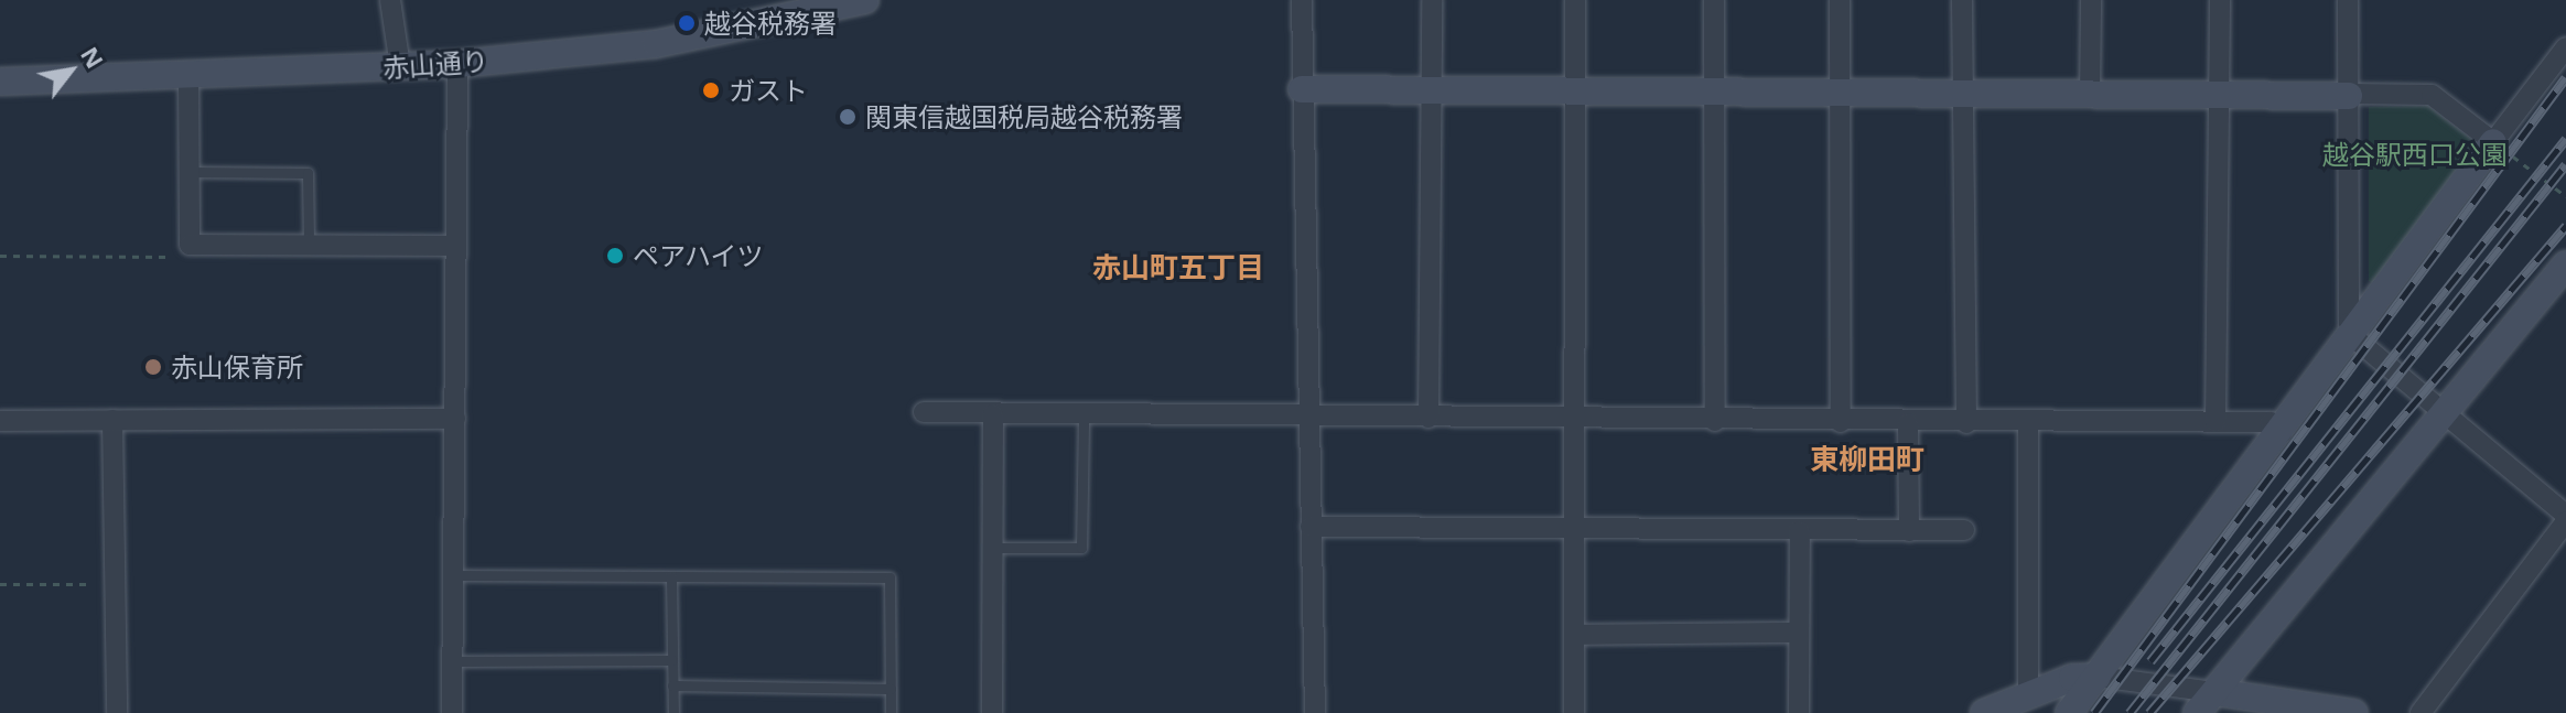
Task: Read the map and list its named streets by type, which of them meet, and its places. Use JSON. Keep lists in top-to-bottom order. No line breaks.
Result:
{"streets":{"street":["赤山通り"]},"districts":["赤山町五丁目","東柳田町"],"parks":["越谷駅西口公園"],"places":["越谷税務署","ガスト","関東信越国税局越谷税務署","ペアハイツ","赤山保育所"],"north":"top right"}
